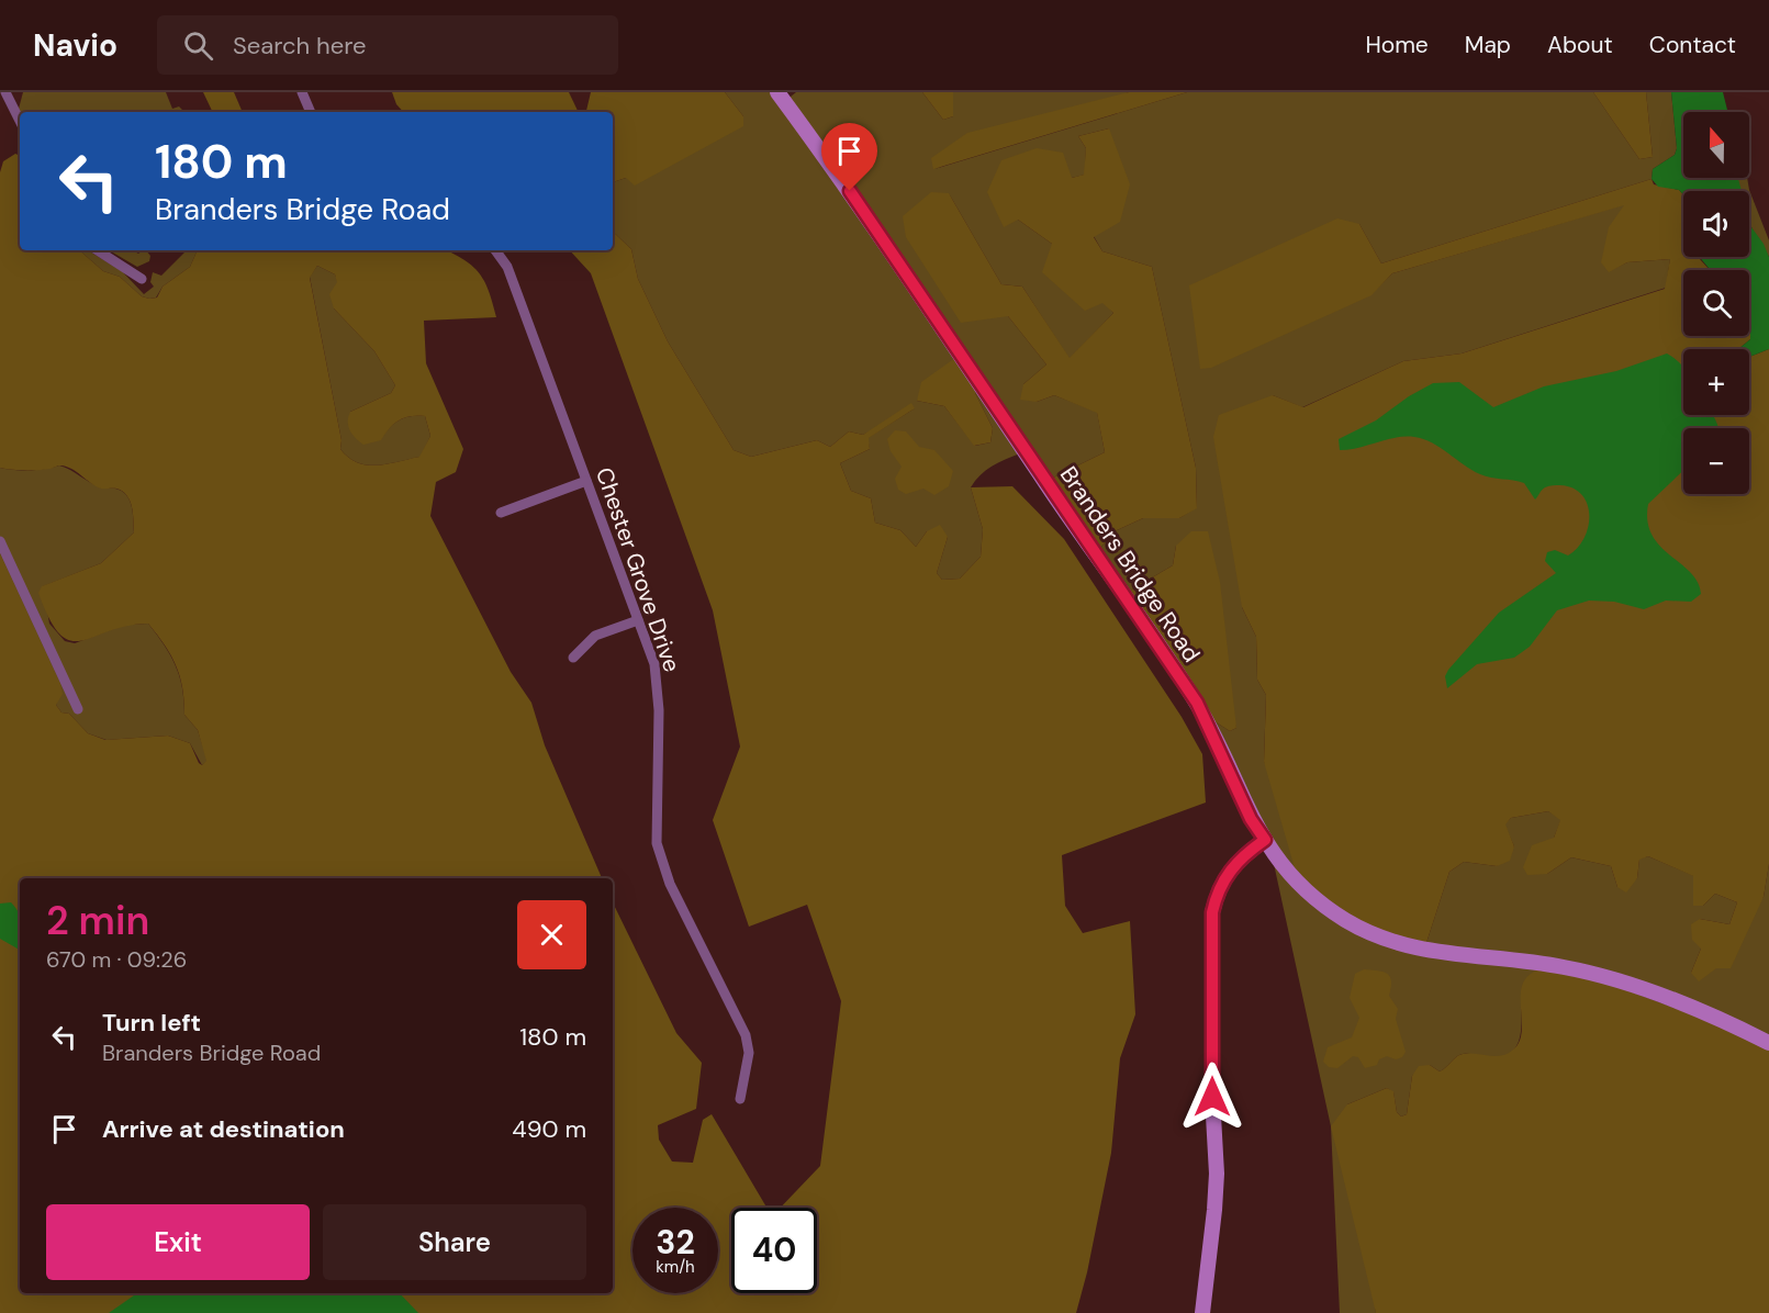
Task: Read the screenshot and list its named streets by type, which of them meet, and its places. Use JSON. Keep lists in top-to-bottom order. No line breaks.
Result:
{"streets":{"street":["Branders Bridge Road","Chester Grove Drive"]},"north":"top","page":{"header":"Navio","search":"Search here","nav":["Home","Map","About","Contact"],"map_buttons":["+","−"],"turn":["180 m","Branders Bridge Road"],"heading":["2 min","670 m · 09:26"],"list":[{"name":"Turn left","note":"Branders Bridge Road","value":"180 m"},{"name":"Arrive at destination","value":"490 m"}],"buttons":["Exit","Share"],"speed":"32 km/h","limit":"40"}}
